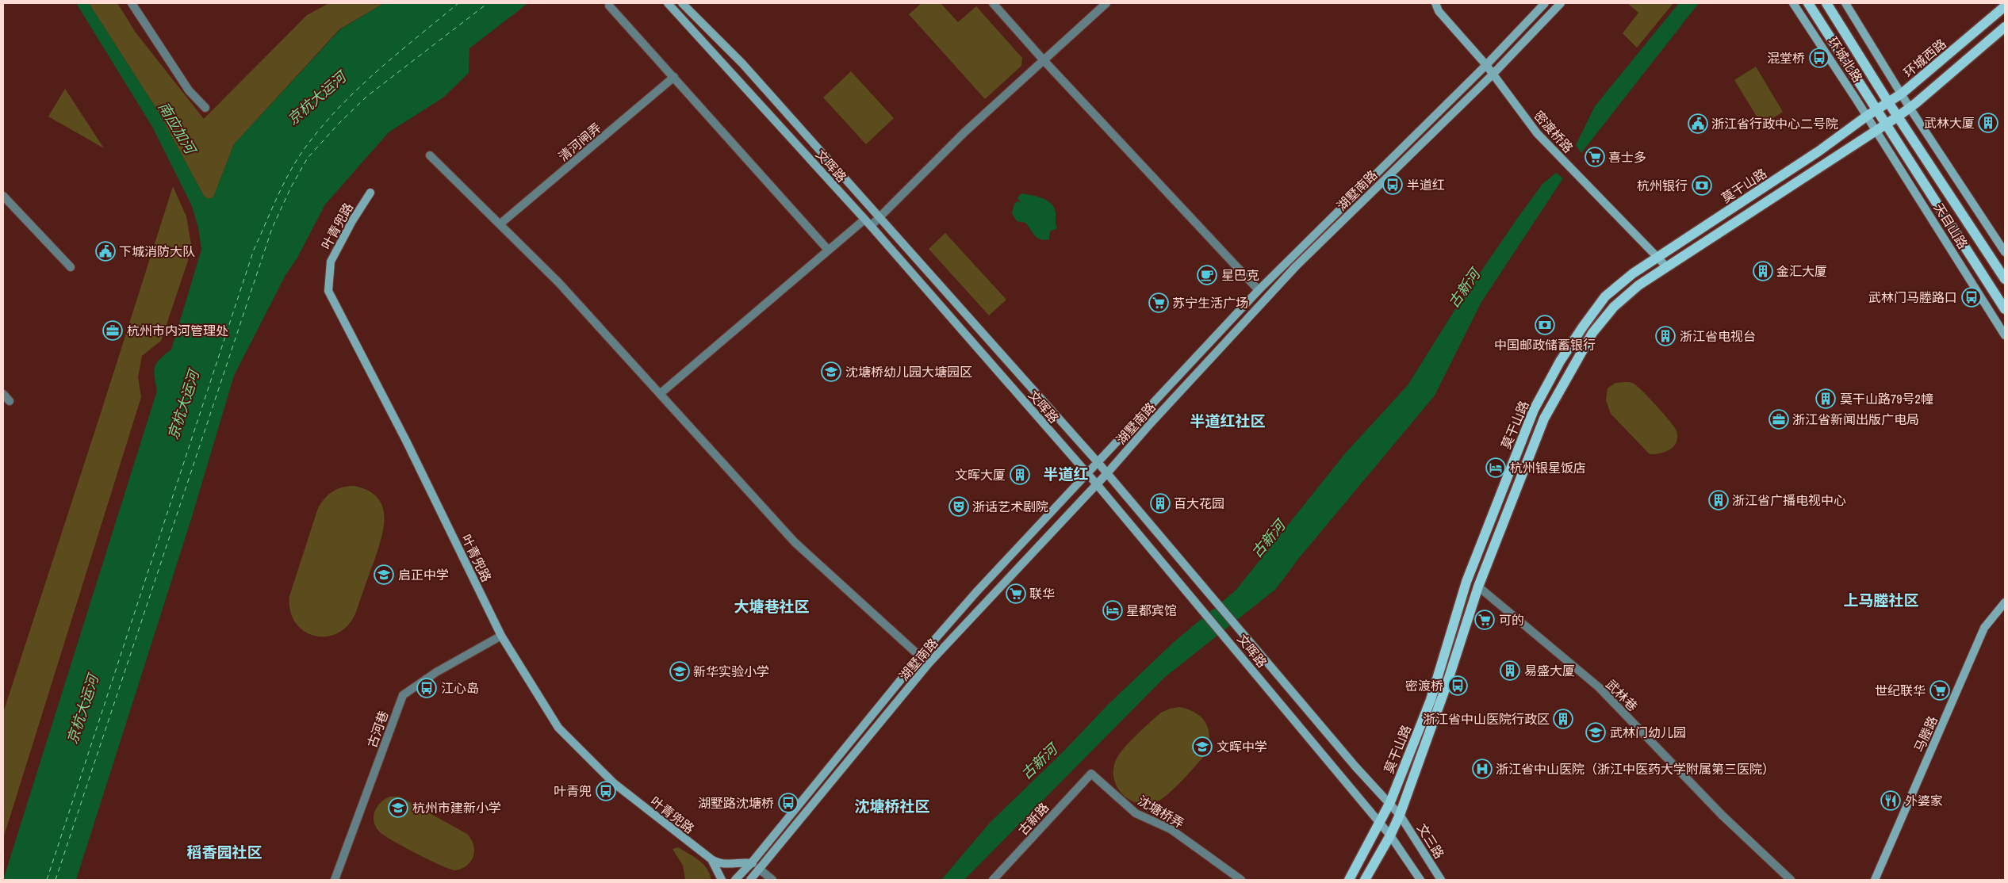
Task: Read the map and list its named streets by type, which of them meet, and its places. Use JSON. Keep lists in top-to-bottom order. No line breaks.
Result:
{"streets":{"main road":["环城西路","环城北路","密渡桥路","文晖路","莫干山路","湖墅南路","叶青兜路","天目山路","马塍路","文三路"],"street":["清河闸弄","武林巷","古河巷","沈塘桥弄","古新路"]},"crossings":[["环城西路","环城北路"],["环城西路","莫干山路"],["环城北路","莫干山路"],["环城北路","天目山路"],["密渡桥路","莫干山路"],["密渡桥路","湖墅南路"],["文晖路","莫干山路"],["文晖路","湖墅南路"],["文晖路","文三路"],["莫干山路","天目山路"],["莫干山路","武林巷"],["莫干山路","文三路"],["叶青兜路","古河巷"],["沈塘桥弄","古新路"]],"districts":["半道红社区","半道红","上马塍社区","大塘巷社区","沈塘桥社区","稻香园社区"],"water":["京杭大运河","南应加河","古新河"],"places":{"bus stop":["混堂桥","半道红","武林门马塍路口","密渡桥","江心岛","叶青兜","湖墅路沈塘桥"],"building":["武林大厦","金汇大厦","浙江省电视台","莫干山路79号2幢","文晖大厦","浙江省广播电视中心","百大花园","易盛大厦","浙江省中山医院行政区"],"public building":["浙江省行政中心二号院","下城消防大队"],"supermarket":["喜士多","苏宁生活广场","联华","可的","世纪联华"],"bank":["杭州银行","中国邮政储蓄银行"],"cafe":["星巴克"],"office":["杭州市内河管理处","浙江省新闻出版广电局"],"school or university":["沈塘桥幼儿园大塘园区","启正中学","新华实验小学","武林门幼儿园","文晖中学","杭州市建新小学"],"hotel":["杭州银星饭店","星都宾馆"],"theatre":["浙话艺术剧院"],"hospital":["浙江省中山医院（浙江中医药大学附属第三医院）"],"restaurant":["外婆家"]}}
